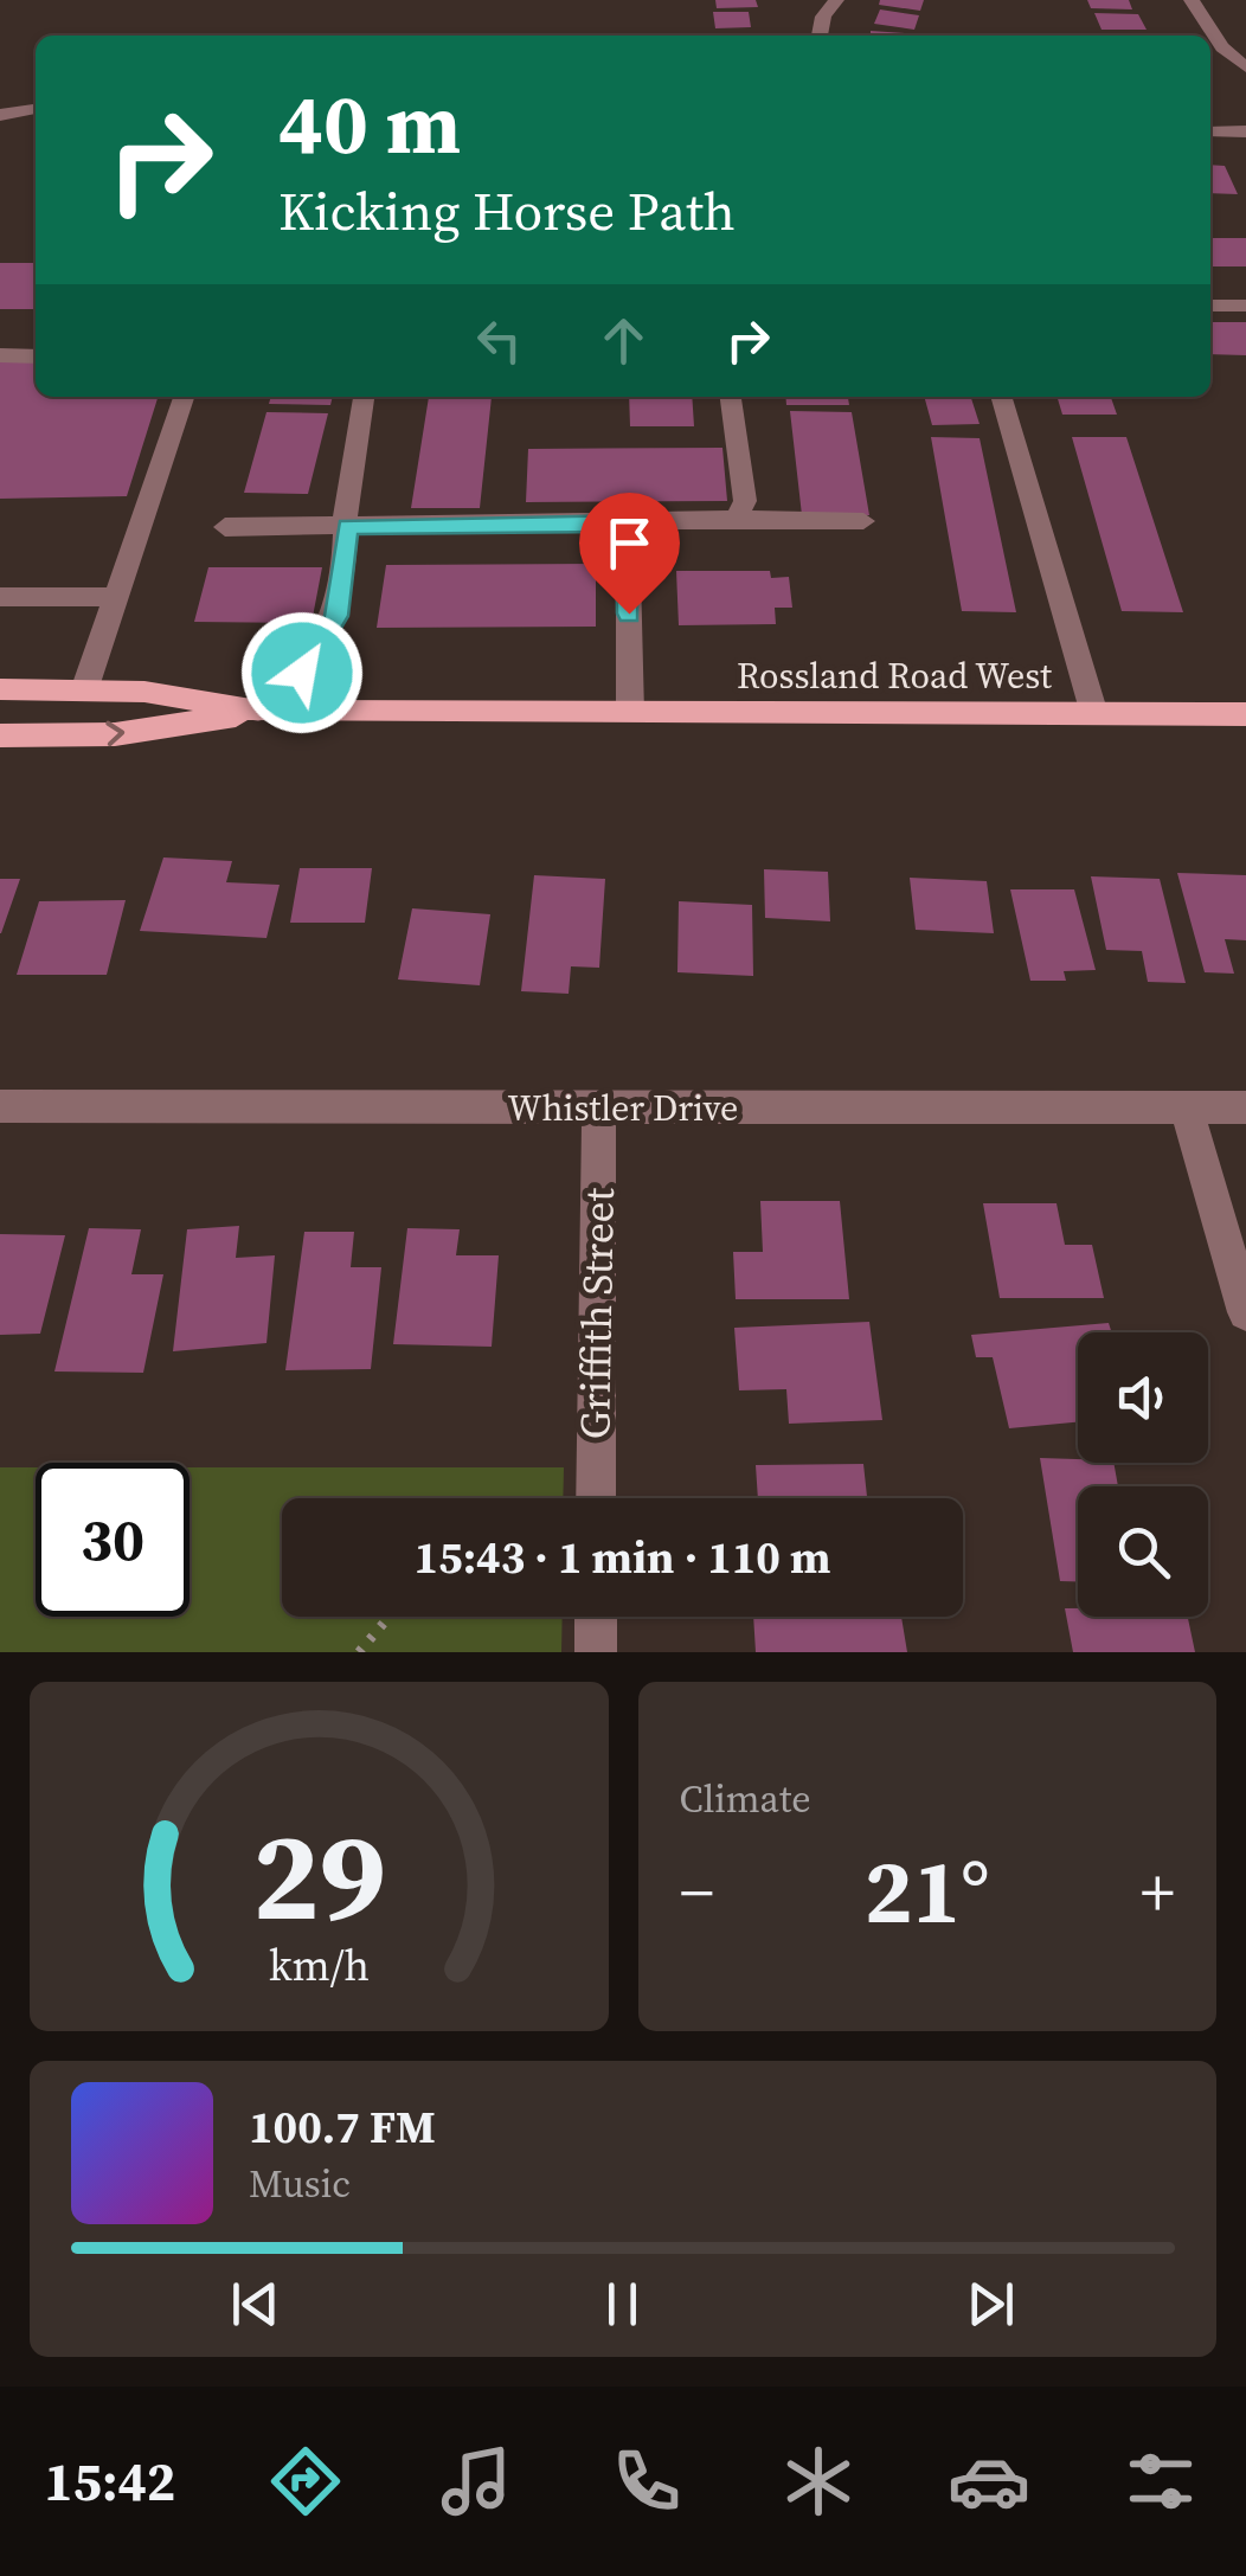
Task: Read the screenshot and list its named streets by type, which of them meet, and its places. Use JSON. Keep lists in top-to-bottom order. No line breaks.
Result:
{"streets":{"main road":["Rossland Road West"],"street":["Whistler Drive","Griffith Street"]},"crossings":[["Whistler Drive","Griffith Street"]],"page":{"turn":["40 m","Kicking Horse Path"],"limit":"30","trip":"15:43 · 1 min · 110 m","tile":"Climate","heat":["−","21°","+"],"song":["100.7 FM","Music"],"tabs":"15:42","gauge":["29","km/h"]}}
